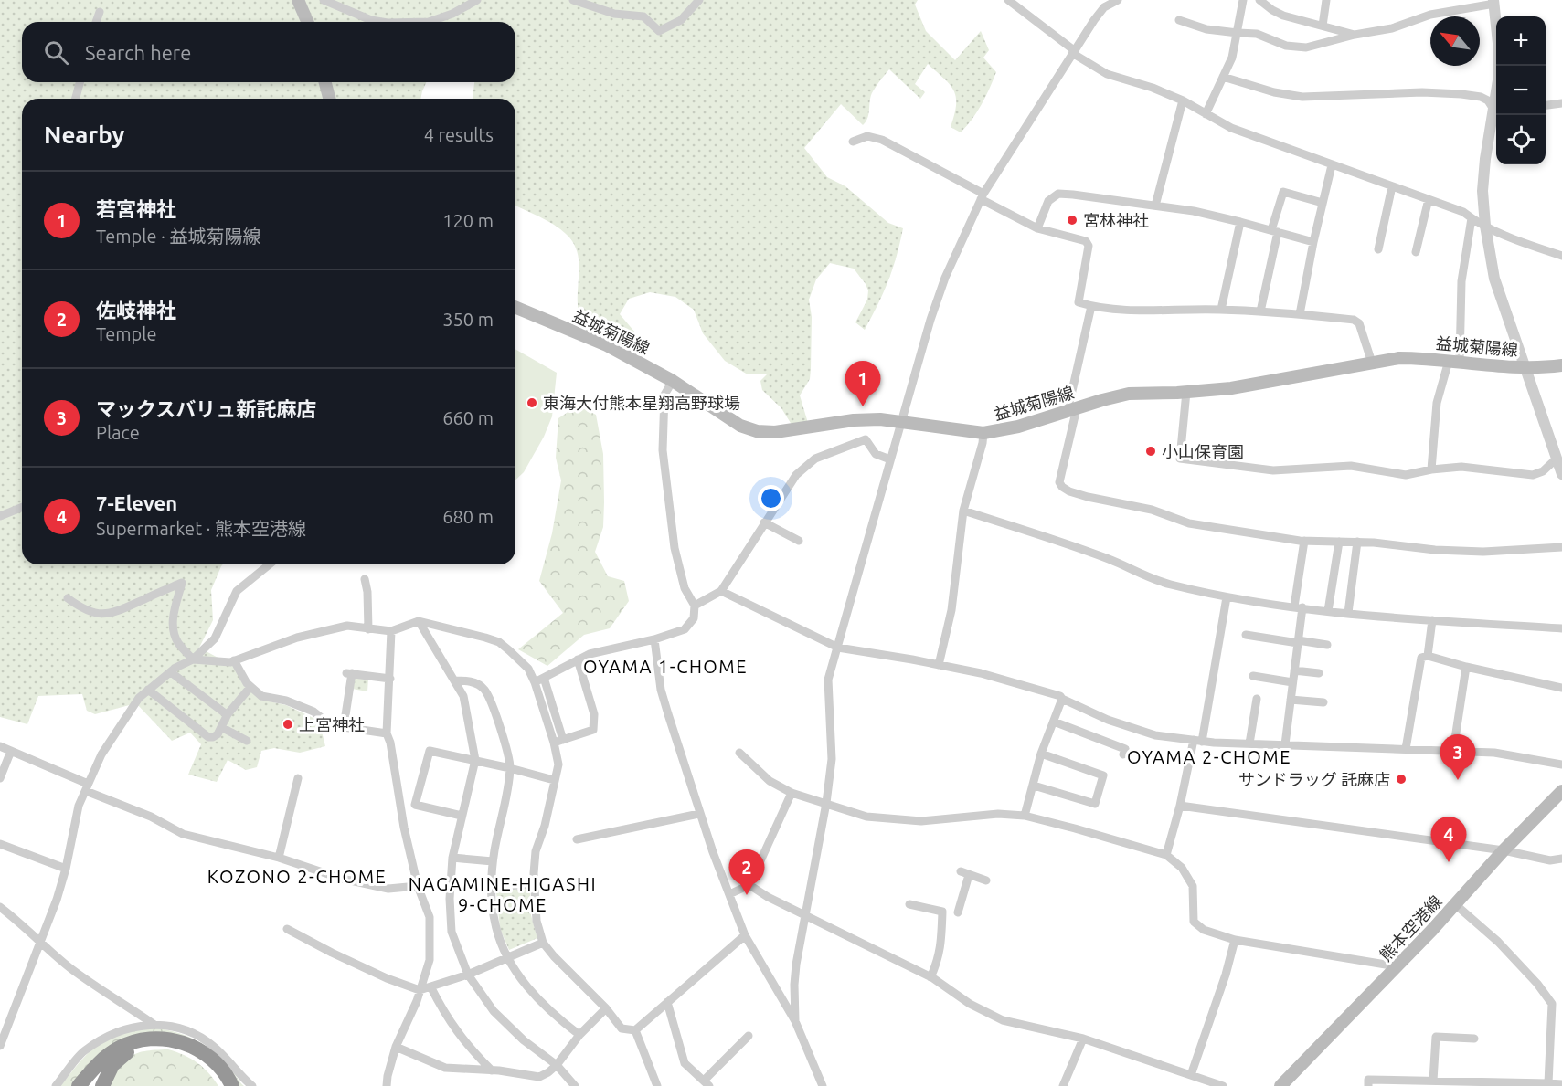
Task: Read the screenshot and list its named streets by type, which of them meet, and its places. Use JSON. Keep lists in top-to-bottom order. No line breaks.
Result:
{"streets":{"main road":["益城菊陽線","熊本空港線"]},"districts":["OYAMA 1-CHOME","OYAMA 2-CHOME","KOZONO 2-CHOME","NAGAMINE-HIGASHI 9-CHOME"],"places":["宮林神社","東海大付熊本星翔高野球場","小山保育園","上宮神社","サンドラッグ 託麻店"],"north":"top left","page":{"map_buttons":["+","−"],"search":"Search here","heading":["Nearby","4 results"],"list":[{"mark":"1","name":"若宮神社","note":"Temple · 益城菊陽線","value":"120 m"},{"mark":"2","name":"佐岐神社","note":"Temple","value":"350 m"},{"mark":"3","name":"マックスバリュ新託麻店","note":"Place","value":"660 m"},{"mark":"4","name":"7-Eleven","note":"Supermarket · 熊本空港線","value":"680 m"}],"pins":["1","3","4","2"]}}
